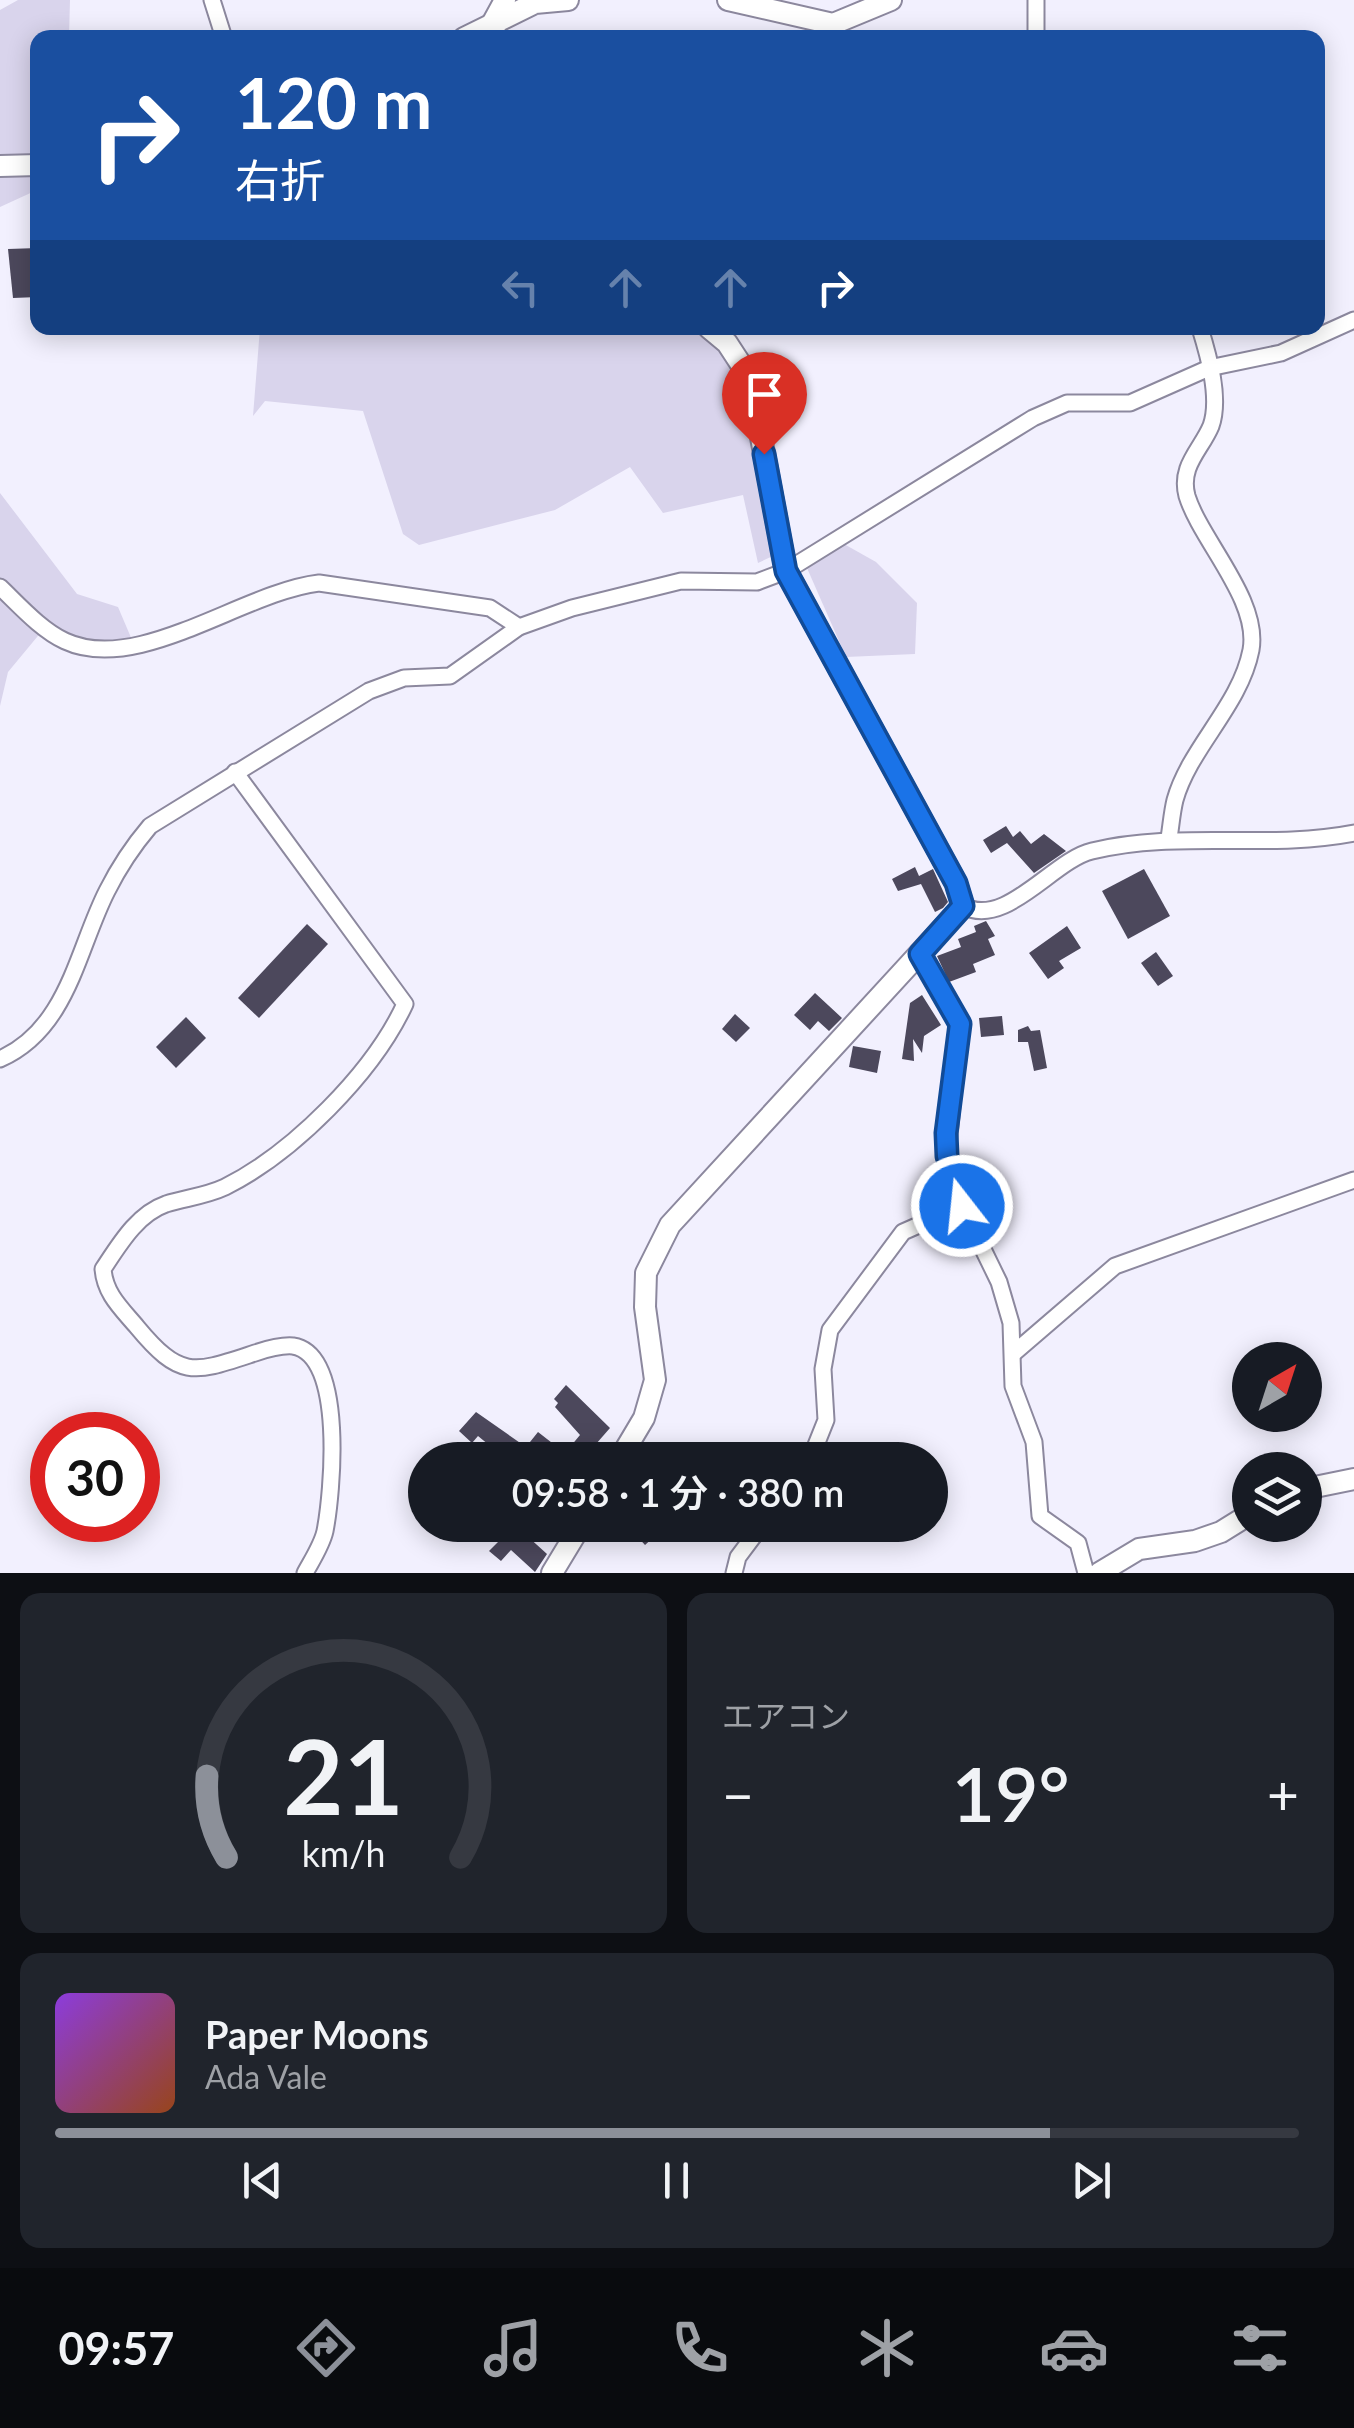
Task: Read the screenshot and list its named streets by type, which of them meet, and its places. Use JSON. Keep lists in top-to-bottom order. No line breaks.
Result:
{"north":"top right","page":{"turn":["120 m","右折"],"limit":"30","trip":"09:58 · 1 分 · 380 m","tile":"エアコン","heat":["−","19°","+"],"song":["Paper Moons","Ada Vale"],"tabs":"09:57","gauge":["21","km/h"]}}
